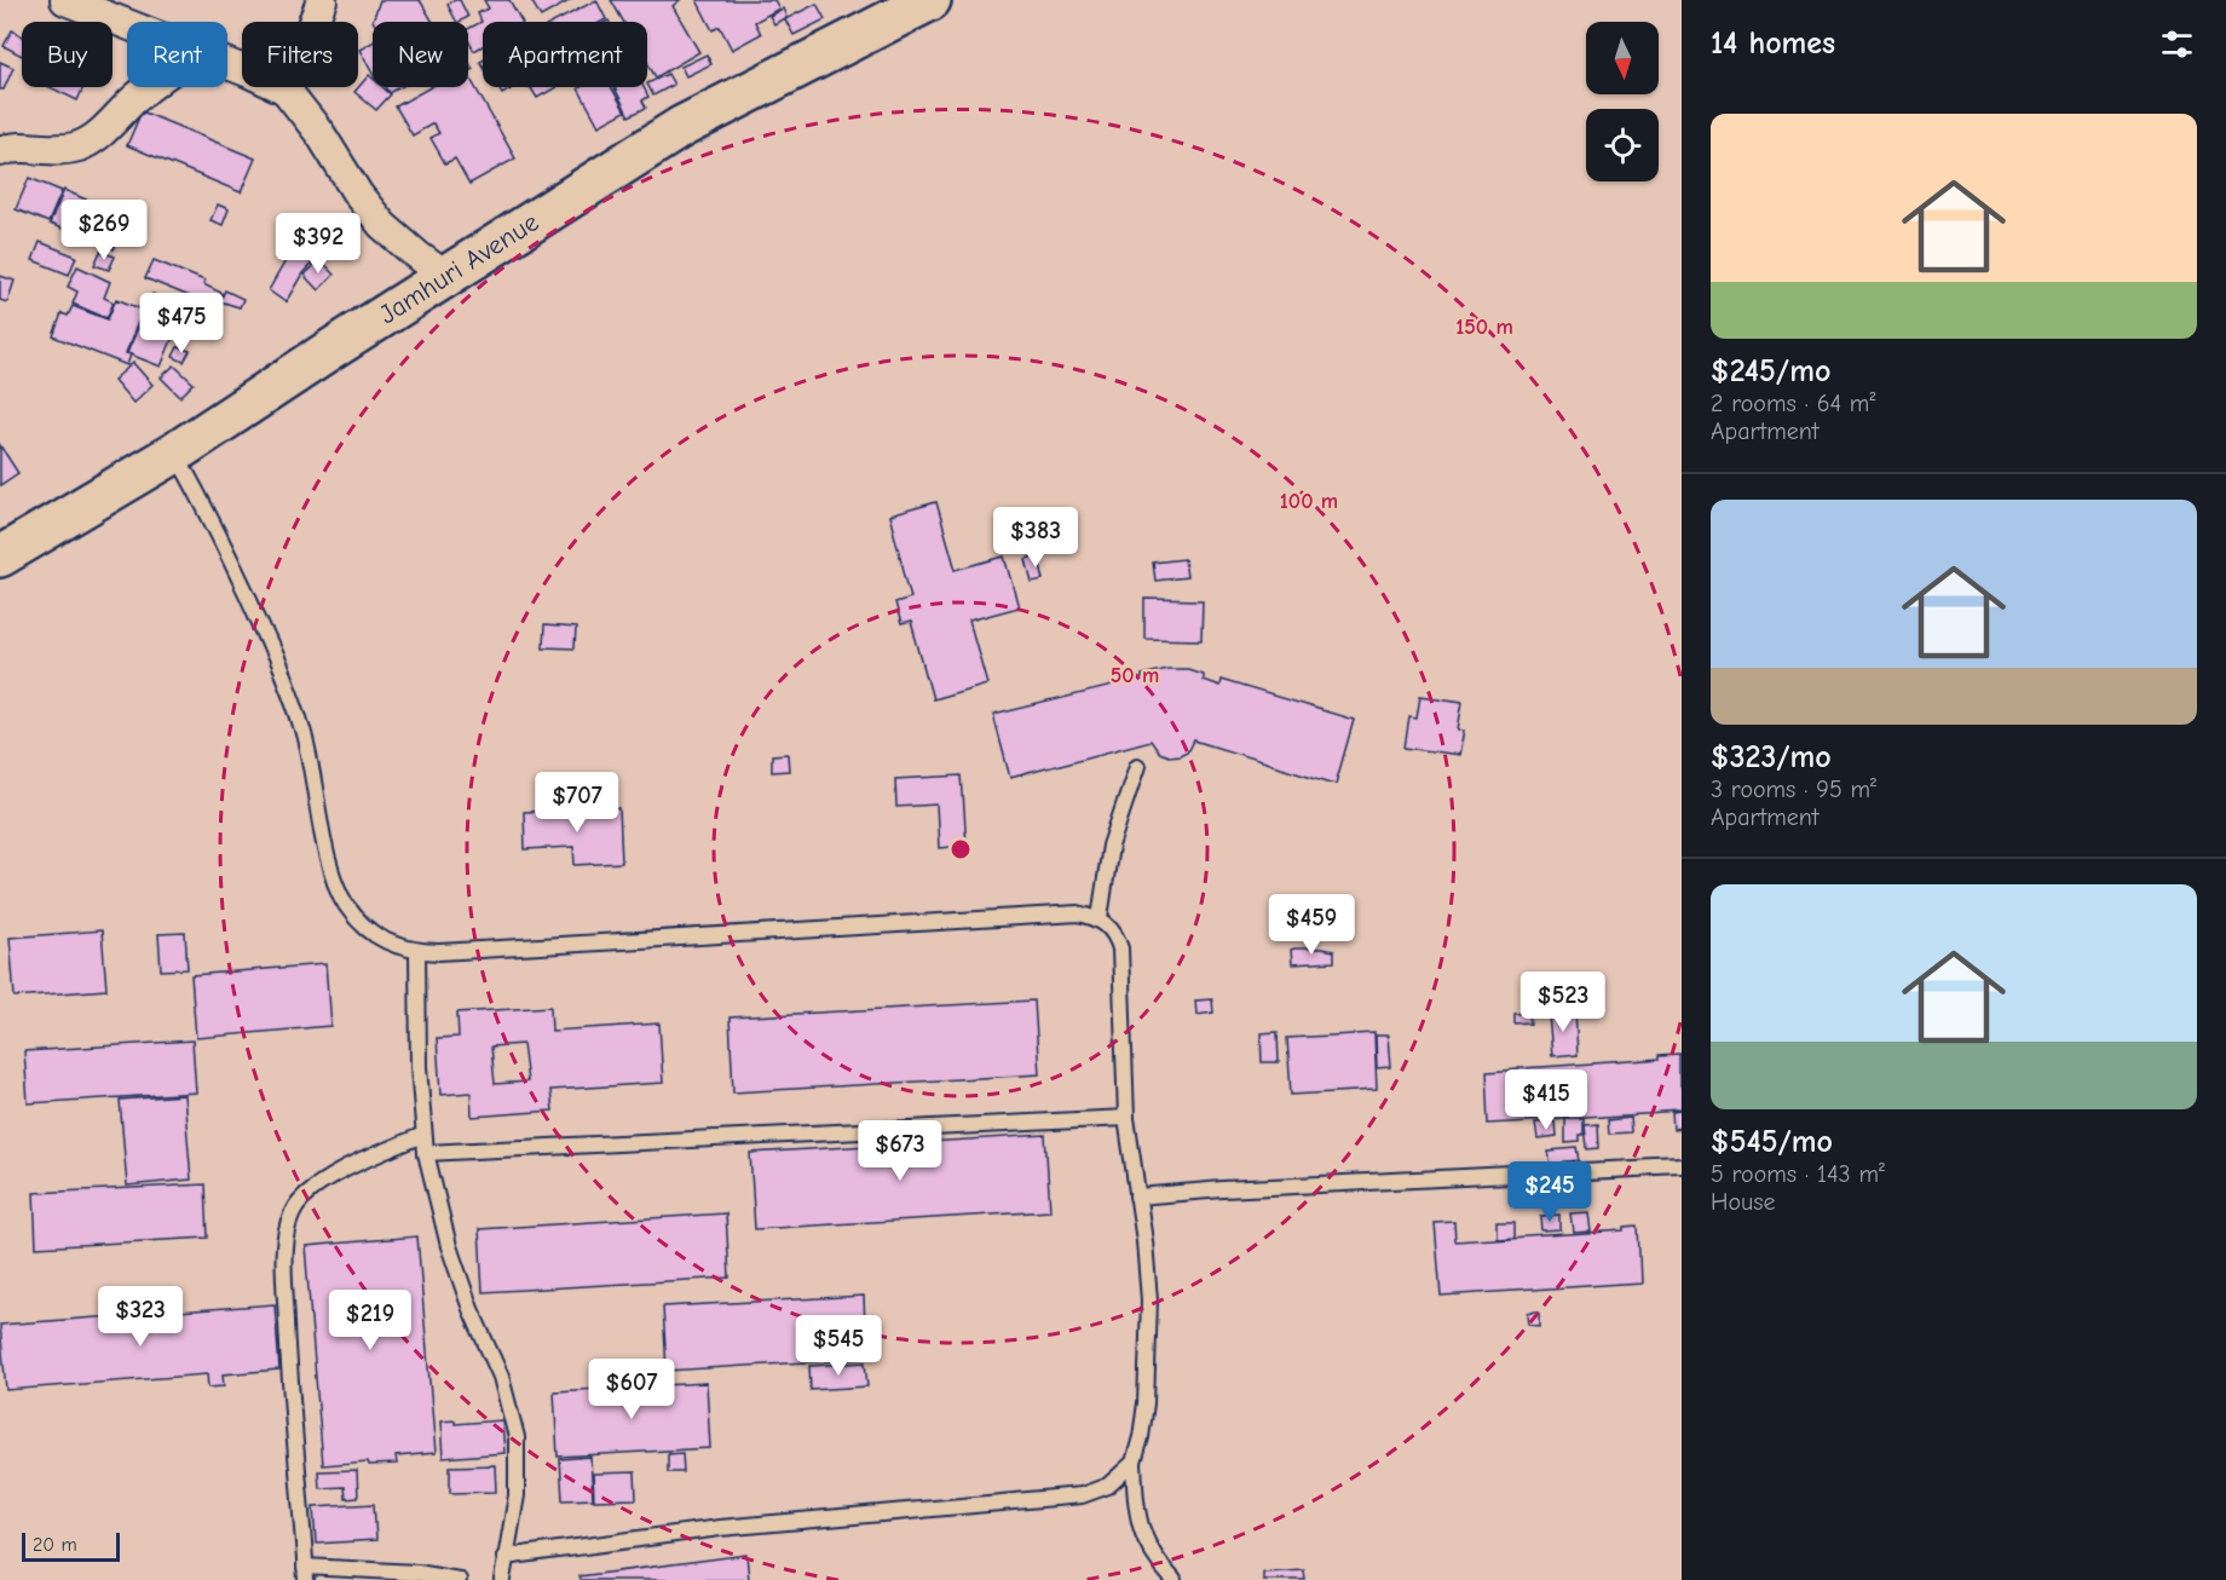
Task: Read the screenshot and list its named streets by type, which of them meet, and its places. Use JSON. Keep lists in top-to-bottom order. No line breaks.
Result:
{"streets":{"street":["Jamhuri Avenue"]},"scale_bar":"20 m","north":"bottom","page":{"heading":"14 homes","chip":["Buy","Rent","Filters","New","Apartment"],"list":[{"name":"$245/mo","note":"2 rooms · 64 m² · Apartment"},{"name":"$323/mo","note":"3 rooms · 95 m² · Apartment"},{"name":"$545/mo","note":"5 rooms · 143 m² · House"}],"price":["$269","$392","$475","$383","$707","$459","$523","$415","$673","$245","$323","$219","$545","$607"],"scale":"20 m"},"rings":["150 m","100 m","50 m"]}
